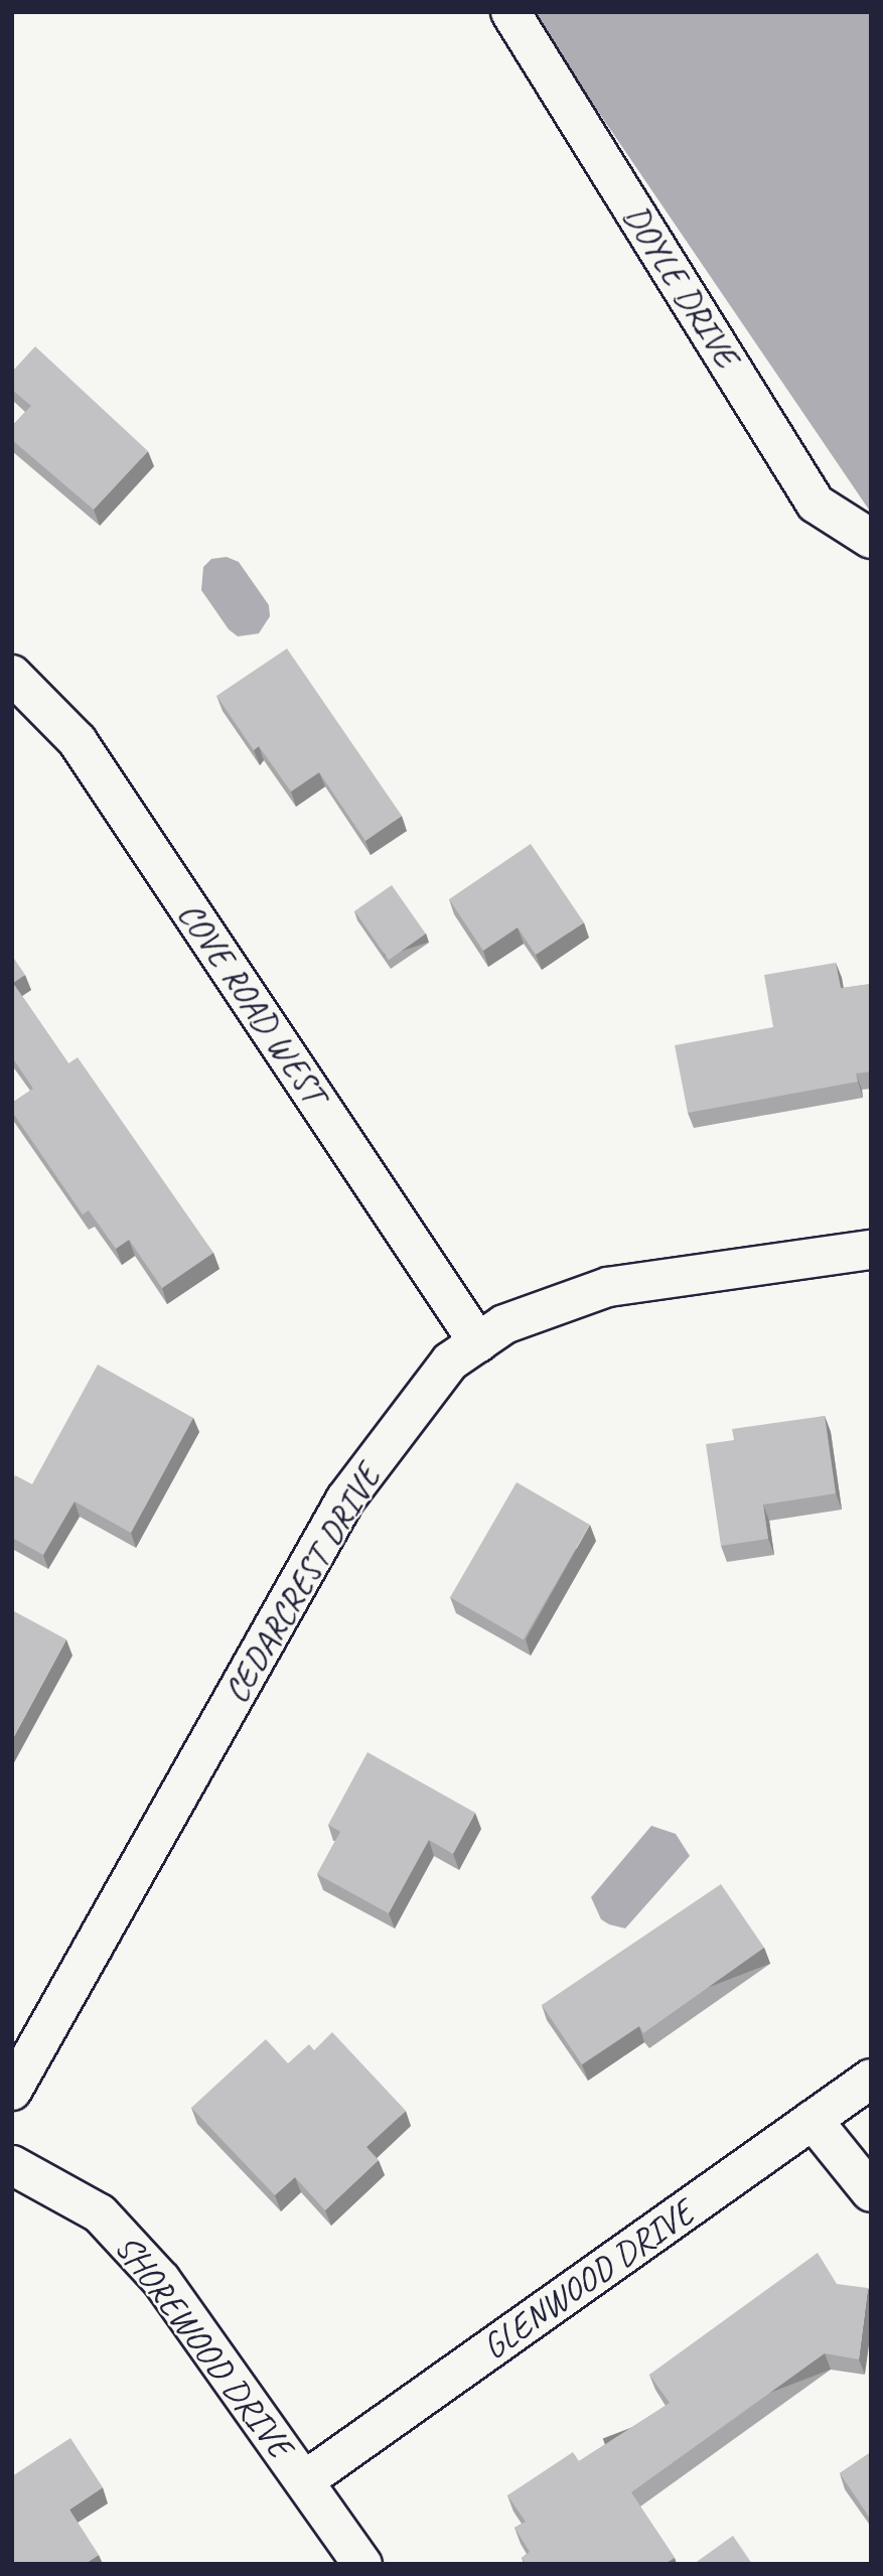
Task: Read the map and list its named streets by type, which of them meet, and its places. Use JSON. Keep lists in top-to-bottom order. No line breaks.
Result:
{"streets":{"street":["DOYLE DRIVE","COVE ROAD WEST","CEDARCREST DRIVE","GLENWOOD DRIVE","SHOREWOOD DRIVE"]},"crossings":[["COVE ROAD WEST","CEDARCREST DRIVE"],["GLENWOOD DRIVE","SHOREWOOD DRIVE"]]}
